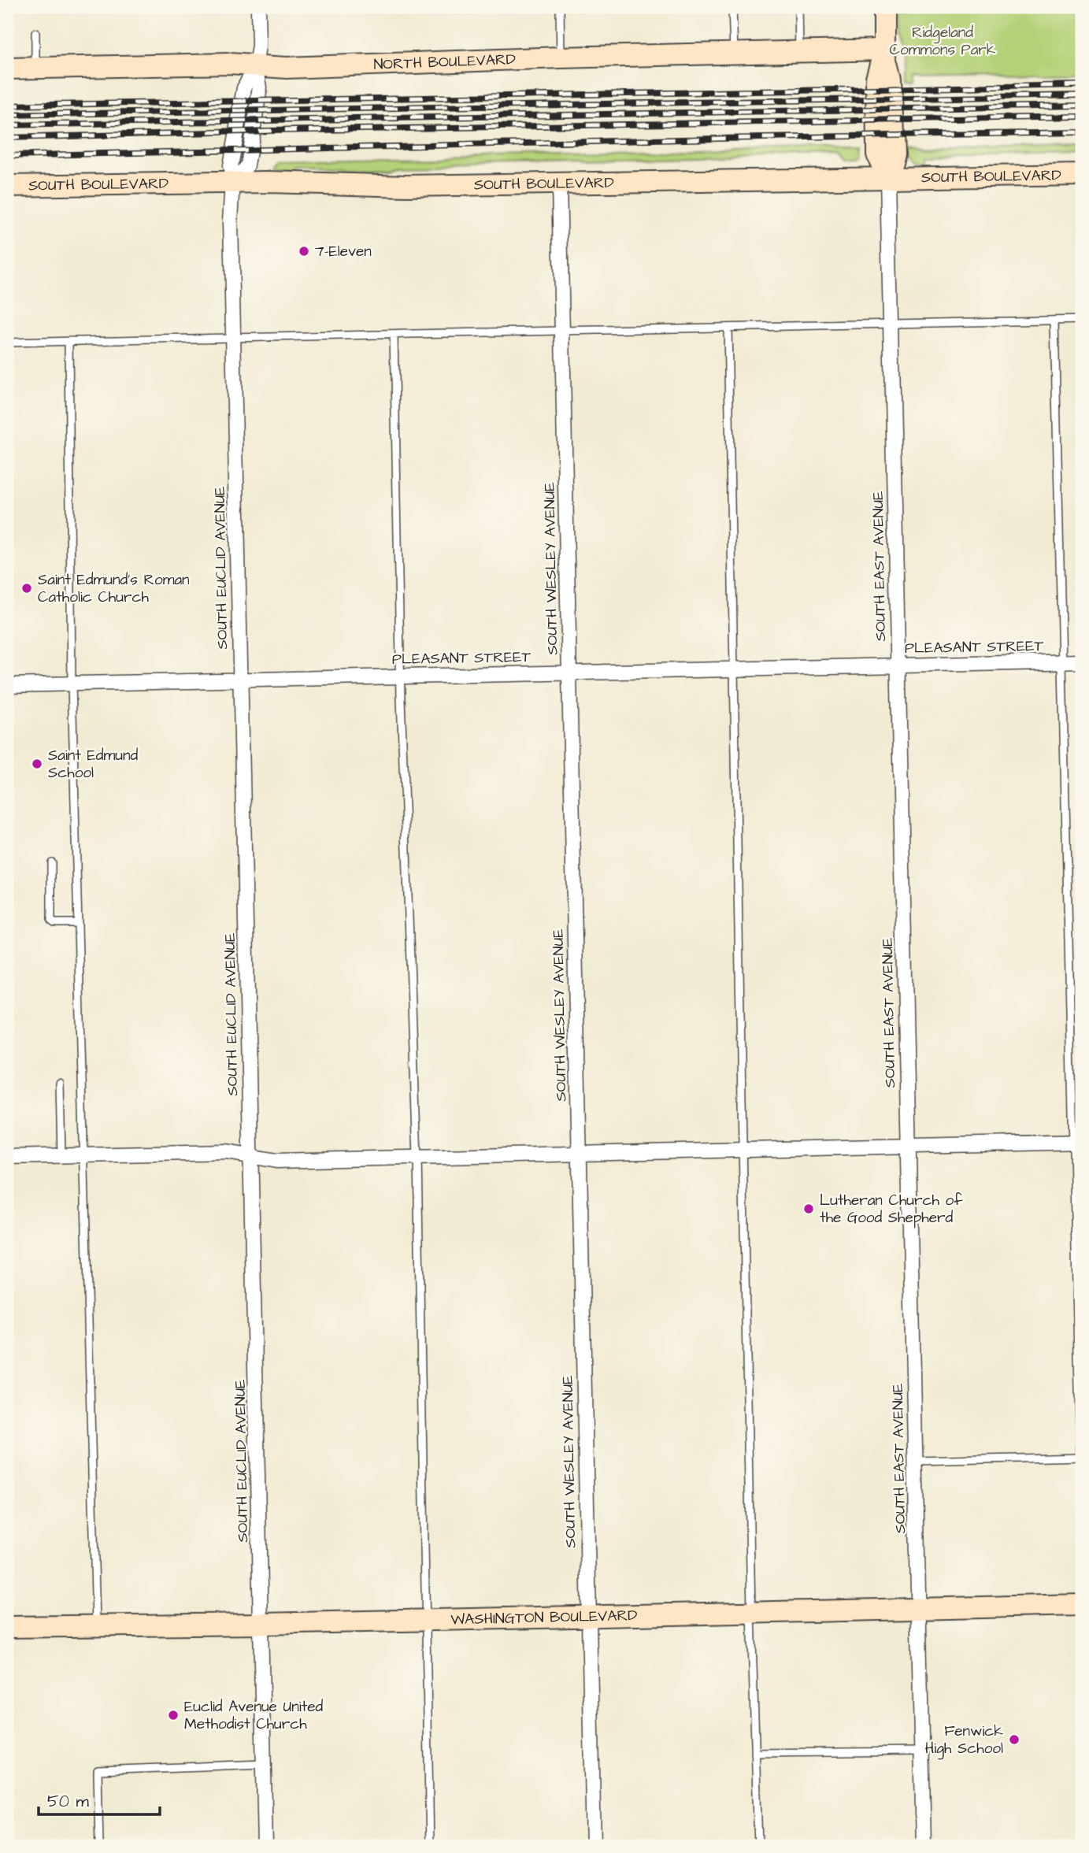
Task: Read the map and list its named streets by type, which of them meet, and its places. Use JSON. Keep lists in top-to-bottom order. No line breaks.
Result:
{"streets":{"street":["NORTH BOULEVARD","SOUTH BOULEVARD","SOUTH EAST AVENUE","SOUTH EUCLID AVENUE","SOUTH WESLEY AVENUE","PLEASANT STREET","WASHINGTON BOULEVARD"]},"crossings":[["SOUTH BOULEVARD","SOUTH EAST AVENUE"],["SOUTH BOULEVARD","SOUTH EUCLID AVENUE"],["SOUTH BOULEVARD","SOUTH WESLEY AVENUE"],["SOUTH EAST AVENUE","PLEASANT STREET"],["SOUTH EAST AVENUE","WASHINGTON BOULEVARD"],["SOUTH EUCLID AVENUE","PLEASANT STREET"],["SOUTH EUCLID AVENUE","WASHINGTON BOULEVARD"],["SOUTH WESLEY AVENUE","PLEASANT STREET"],["SOUTH WESLEY AVENUE","WASHINGTON BOULEVARD"]],"parks":["Ridgeland Commons Park"],"places":["7-Eleven","Saint Edmund's Roman Catholic Church","Saint Edmund School","Lutheran Church of the Good Shepherd","Euclid Avenue United Methodist Church","Fenwick High School"],"scale_bar":"50 m"}
